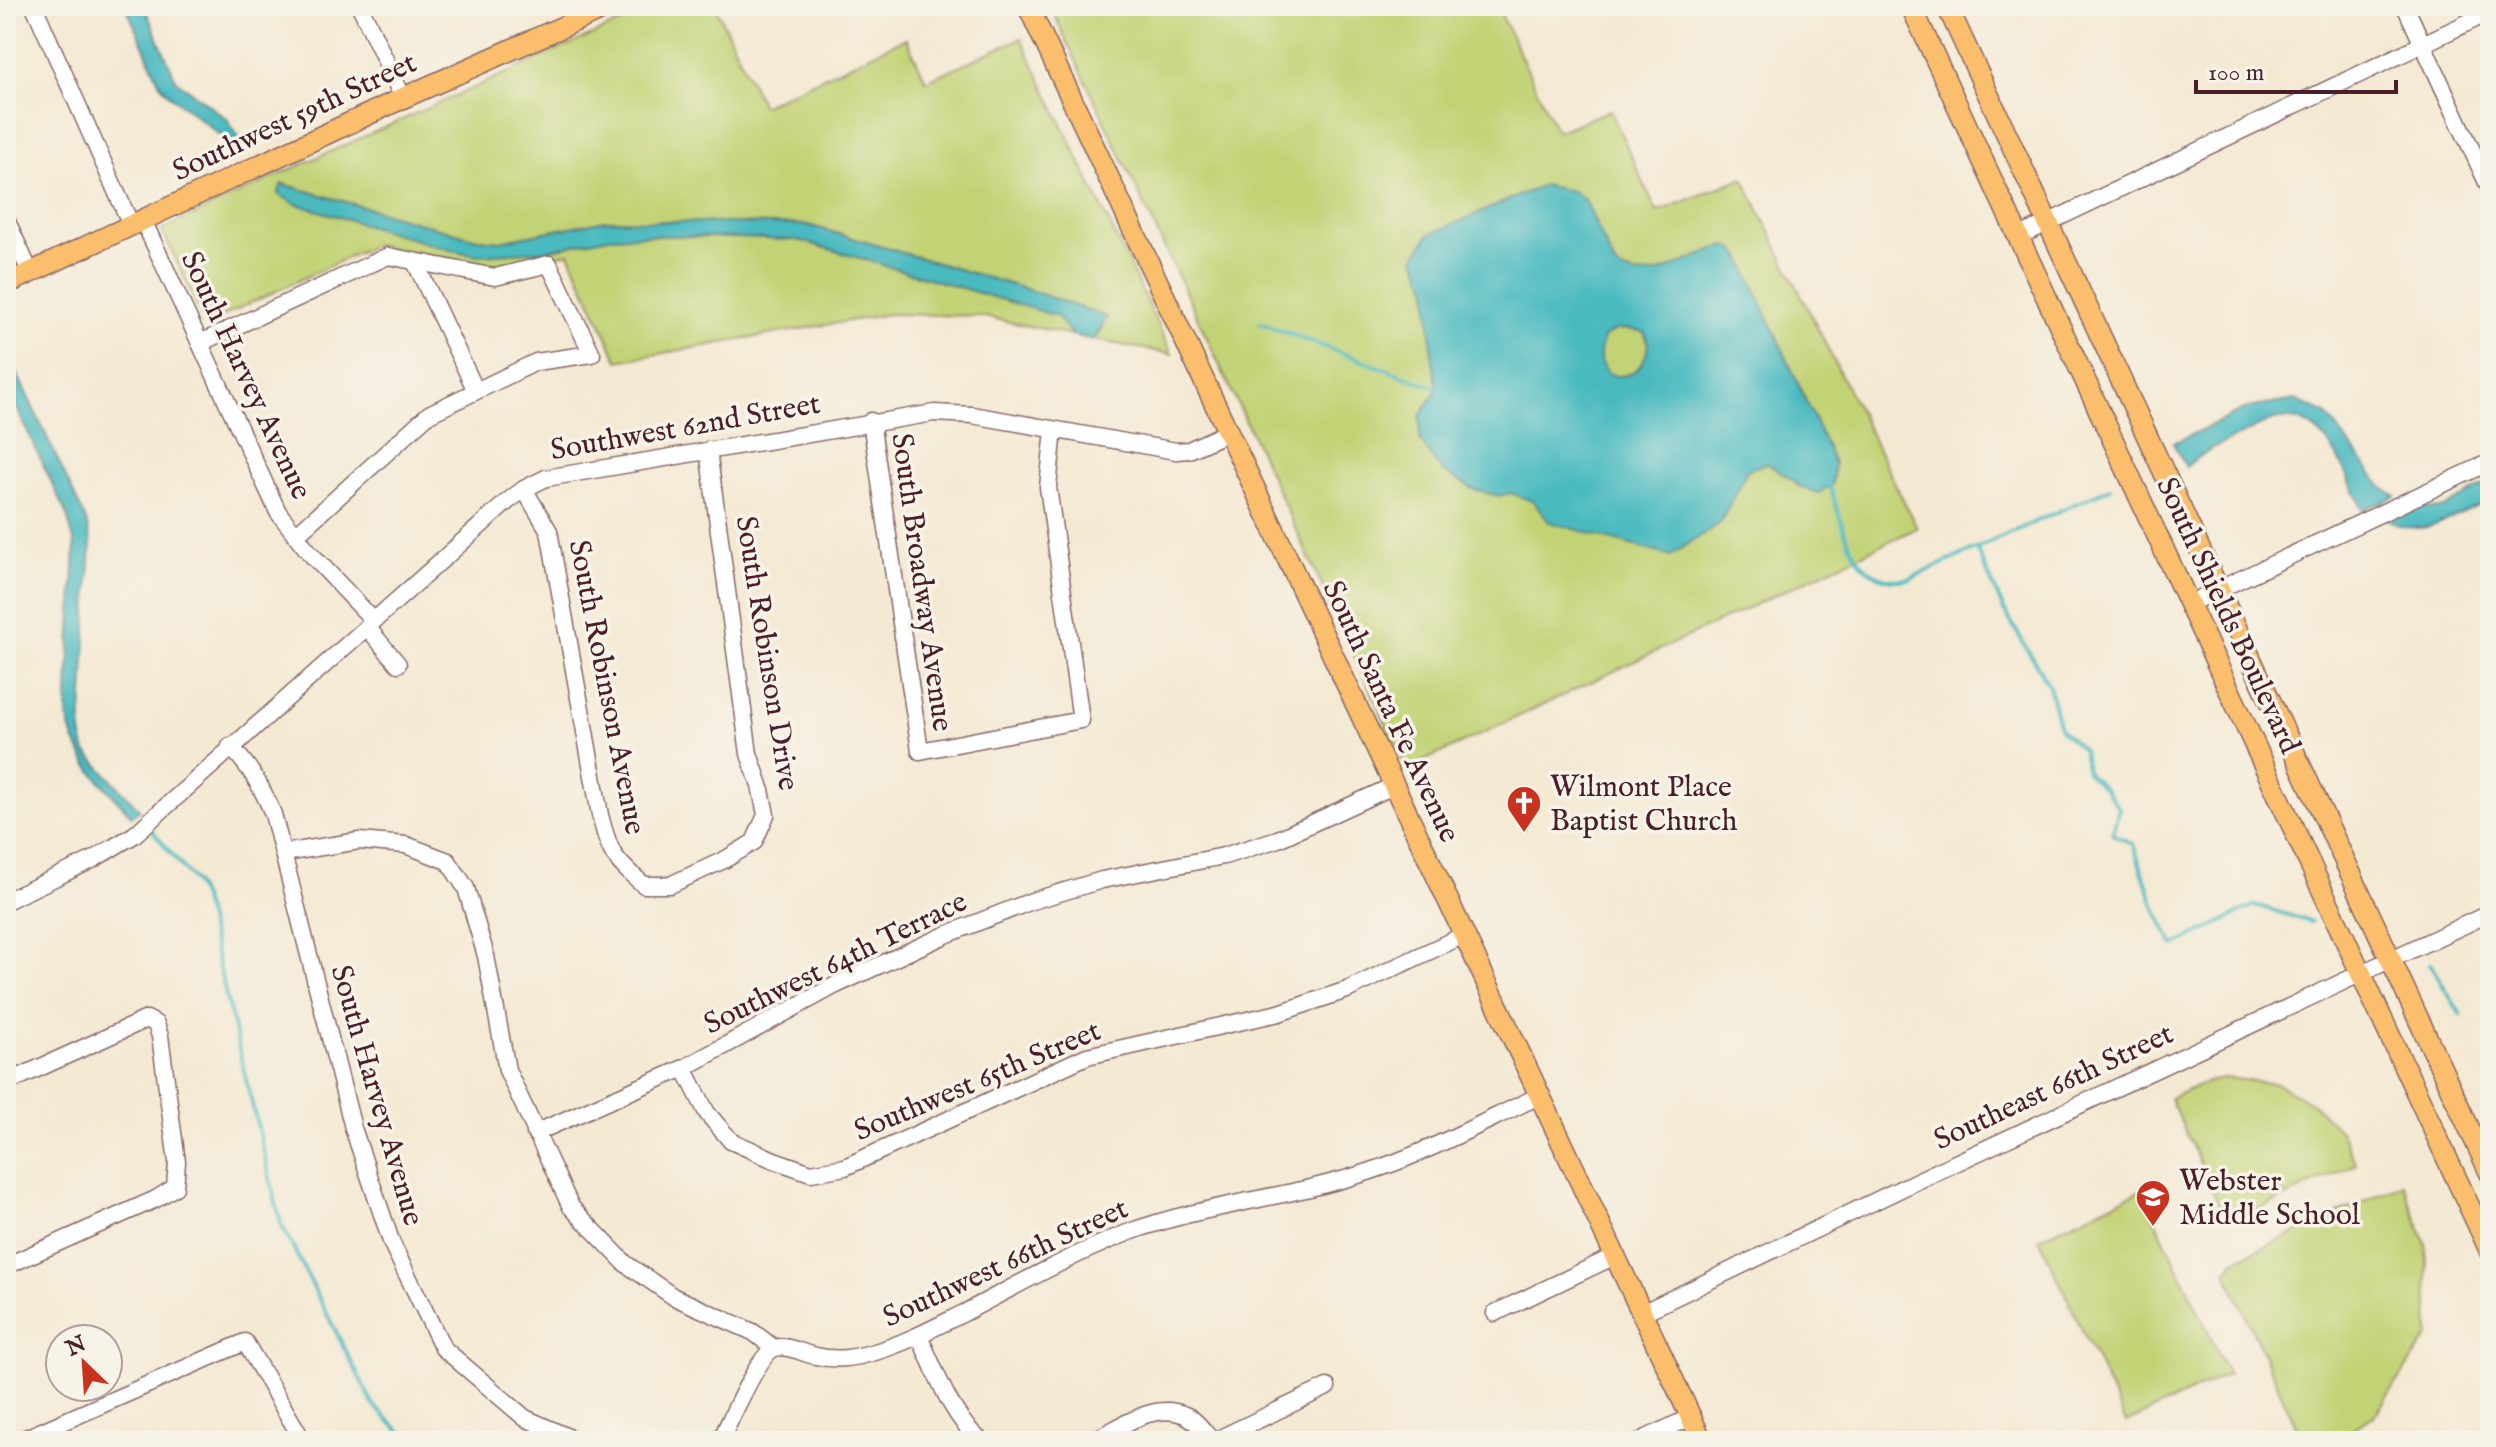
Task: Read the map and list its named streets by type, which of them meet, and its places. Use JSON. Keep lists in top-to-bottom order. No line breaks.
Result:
{"streets":{"main road":["Southwest 59th Street","South Shields Boulevard","South Santa Fe Avenue"],"street":["South Harvey Avenue","Southwest 62nd Street","South Broadway Avenue","South Robinson Drive","South Robinson Avenue","Southwest 64th Terrace","Southwest 65th Street","Southeast 66th Street","Southwest 66th Street"]},"crossings":[["Southwest 59th Street","South Harvey Avenue"],["South Harvey Avenue","Southwest 62nd Street"],["Southwest 62nd Street","South Broadway Avenue"],["Southwest 62nd Street","South Robinson Drive"],["Southwest 62nd Street","South Robinson Avenue"],["Southwest 62nd Street","South Santa Fe Avenue"],["South Shields Boulevard","Southeast 66th Street"],["South Robinson Drive","South Robinson Avenue"],["South Santa Fe Avenue","Southwest 64th Terrace"],["South Santa Fe Avenue","Southwest 65th Street"],["South Santa Fe Avenue","Southeast 66th Street"],["South Santa Fe Avenue","Southwest 66th Street"],["Southwest 64th Terrace","Southwest 65th Street"]],"places":{"church":["Wilmont Place Baptist Church"],"school or university":["Webster Middle School"]},"scale_bar":"100 m","north":"top left"}
